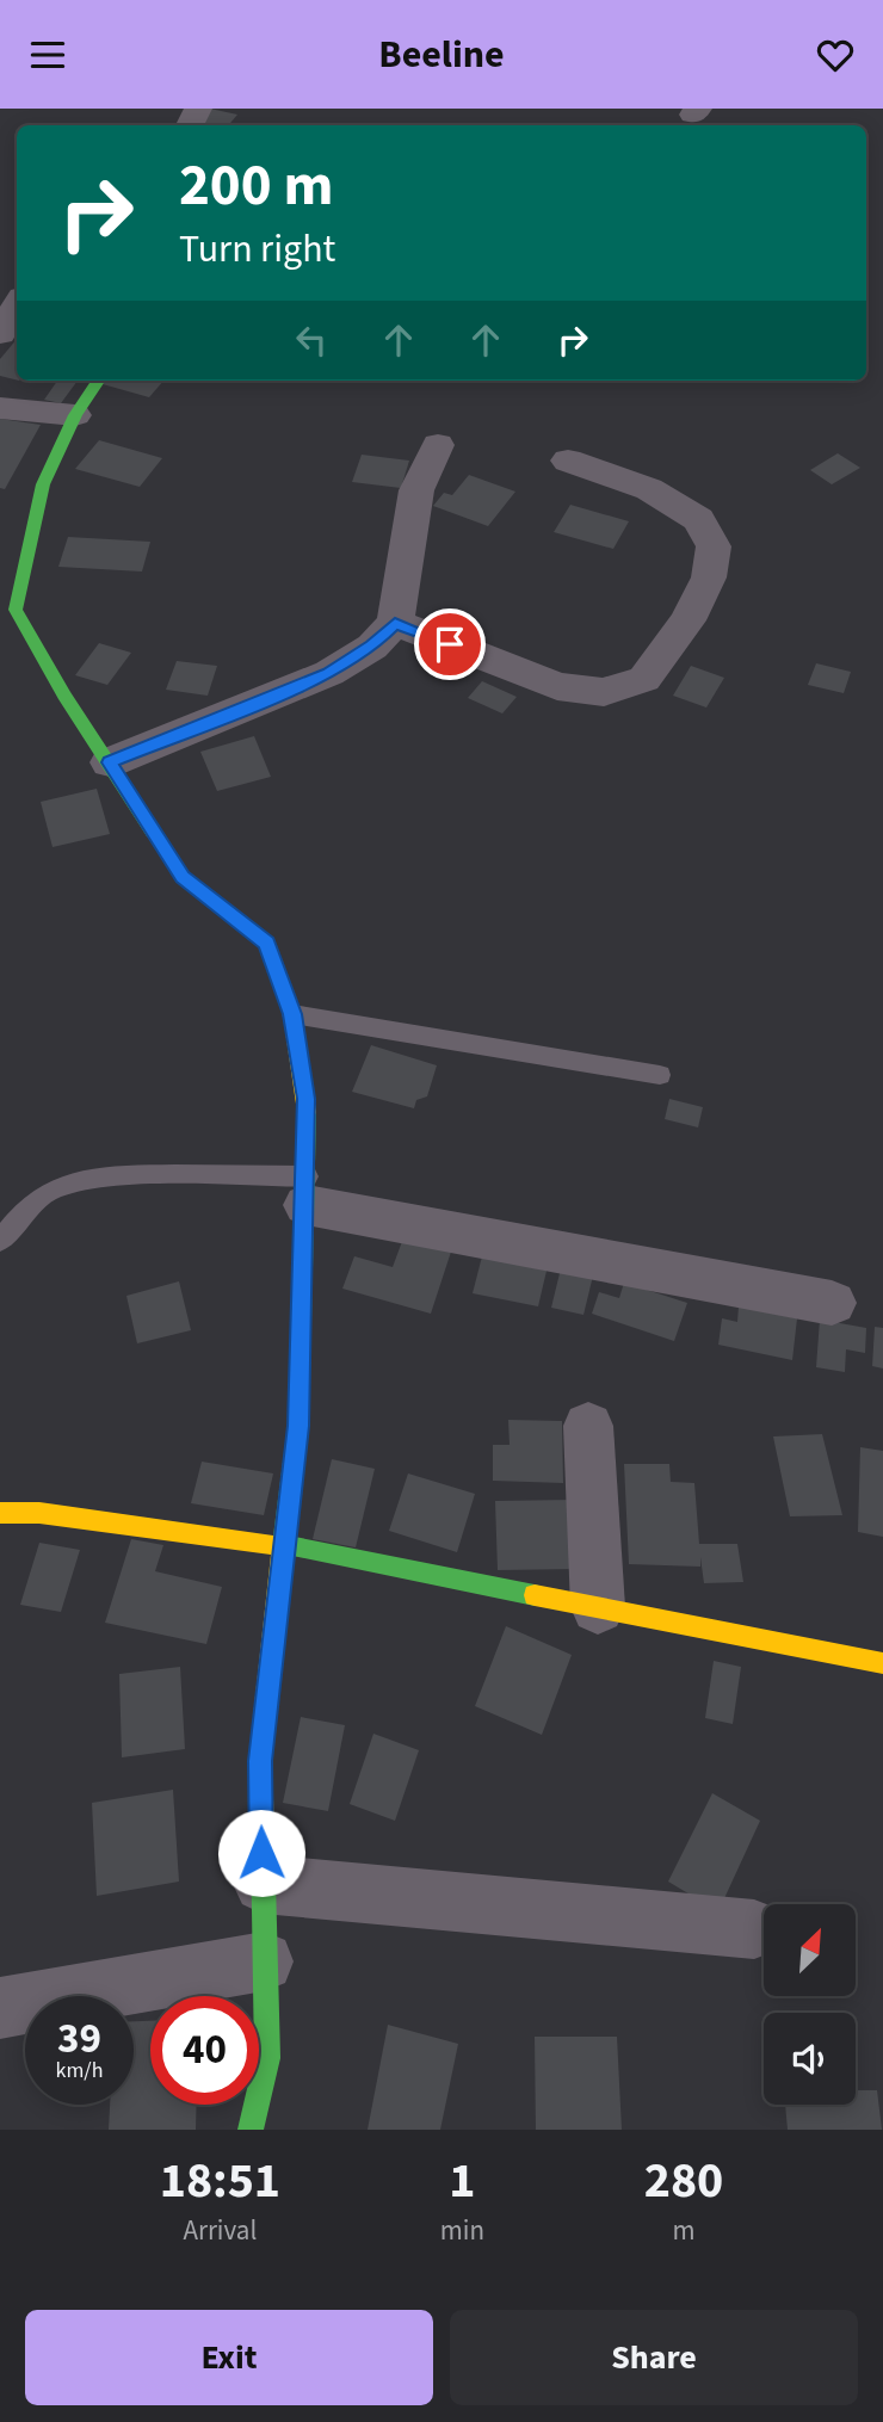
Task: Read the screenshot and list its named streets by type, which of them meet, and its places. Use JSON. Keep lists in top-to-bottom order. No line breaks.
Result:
{"north":"top right","page":{"header":"Beeline","turn":["200 m","Turn right"],"speed":"39 km/h","limit":"40","eta":["18:51","Arrival","1","min","280","m"],"buttons":["Exit","Share"]}}
